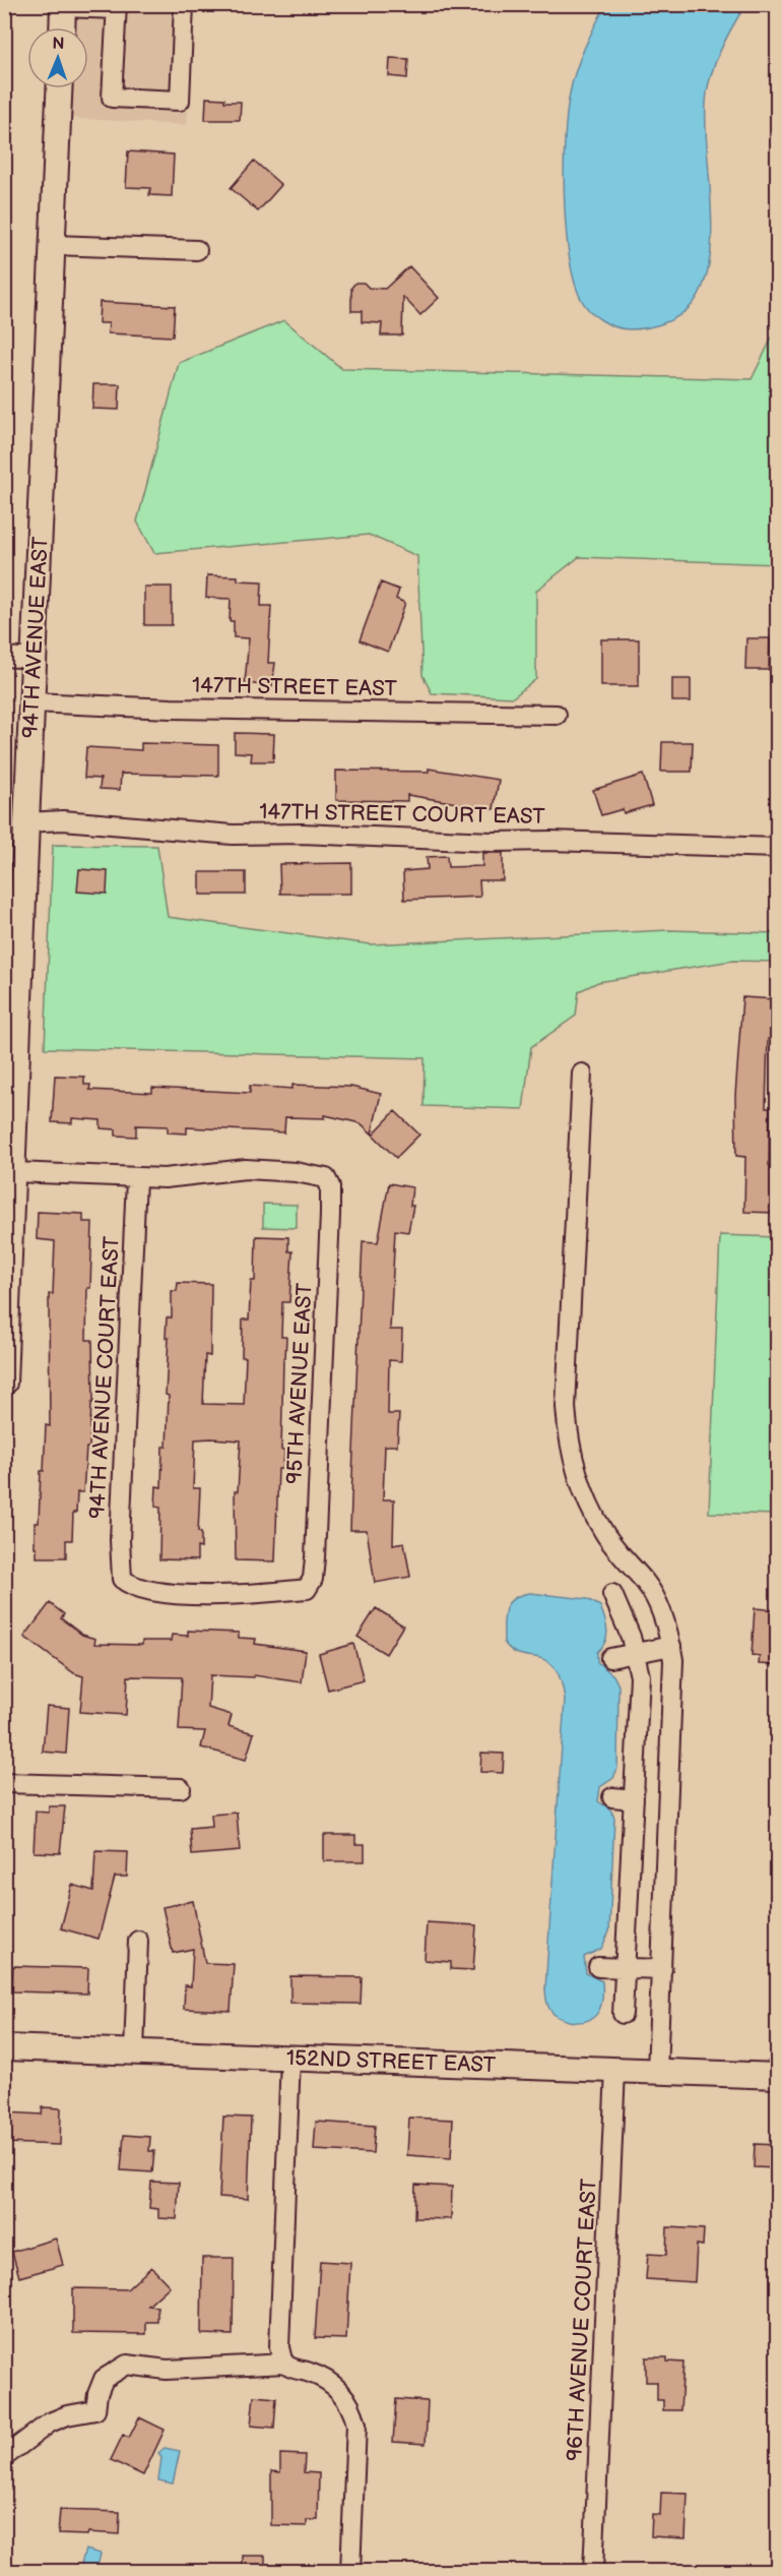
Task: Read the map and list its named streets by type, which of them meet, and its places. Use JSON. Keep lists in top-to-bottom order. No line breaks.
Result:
{"streets":{"main road":["94TH AVENUE EAST","152ND STREET EAST"],"street":["147TH STREET EAST","147TH STREET COURT EAST","94TH AVENUE COURT EAST","95TH AVENUE EAST","96TH AVENUE COURT EAST"]},"crossings":[["94TH AVENUE EAST","147TH STREET EAST"],["94TH AVENUE EAST","147TH STREET COURT EAST"],["94TH AVENUE COURT EAST","95TH AVENUE EAST"],["152ND STREET EAST","96TH AVENUE COURT EAST"]],"north":"top"}
